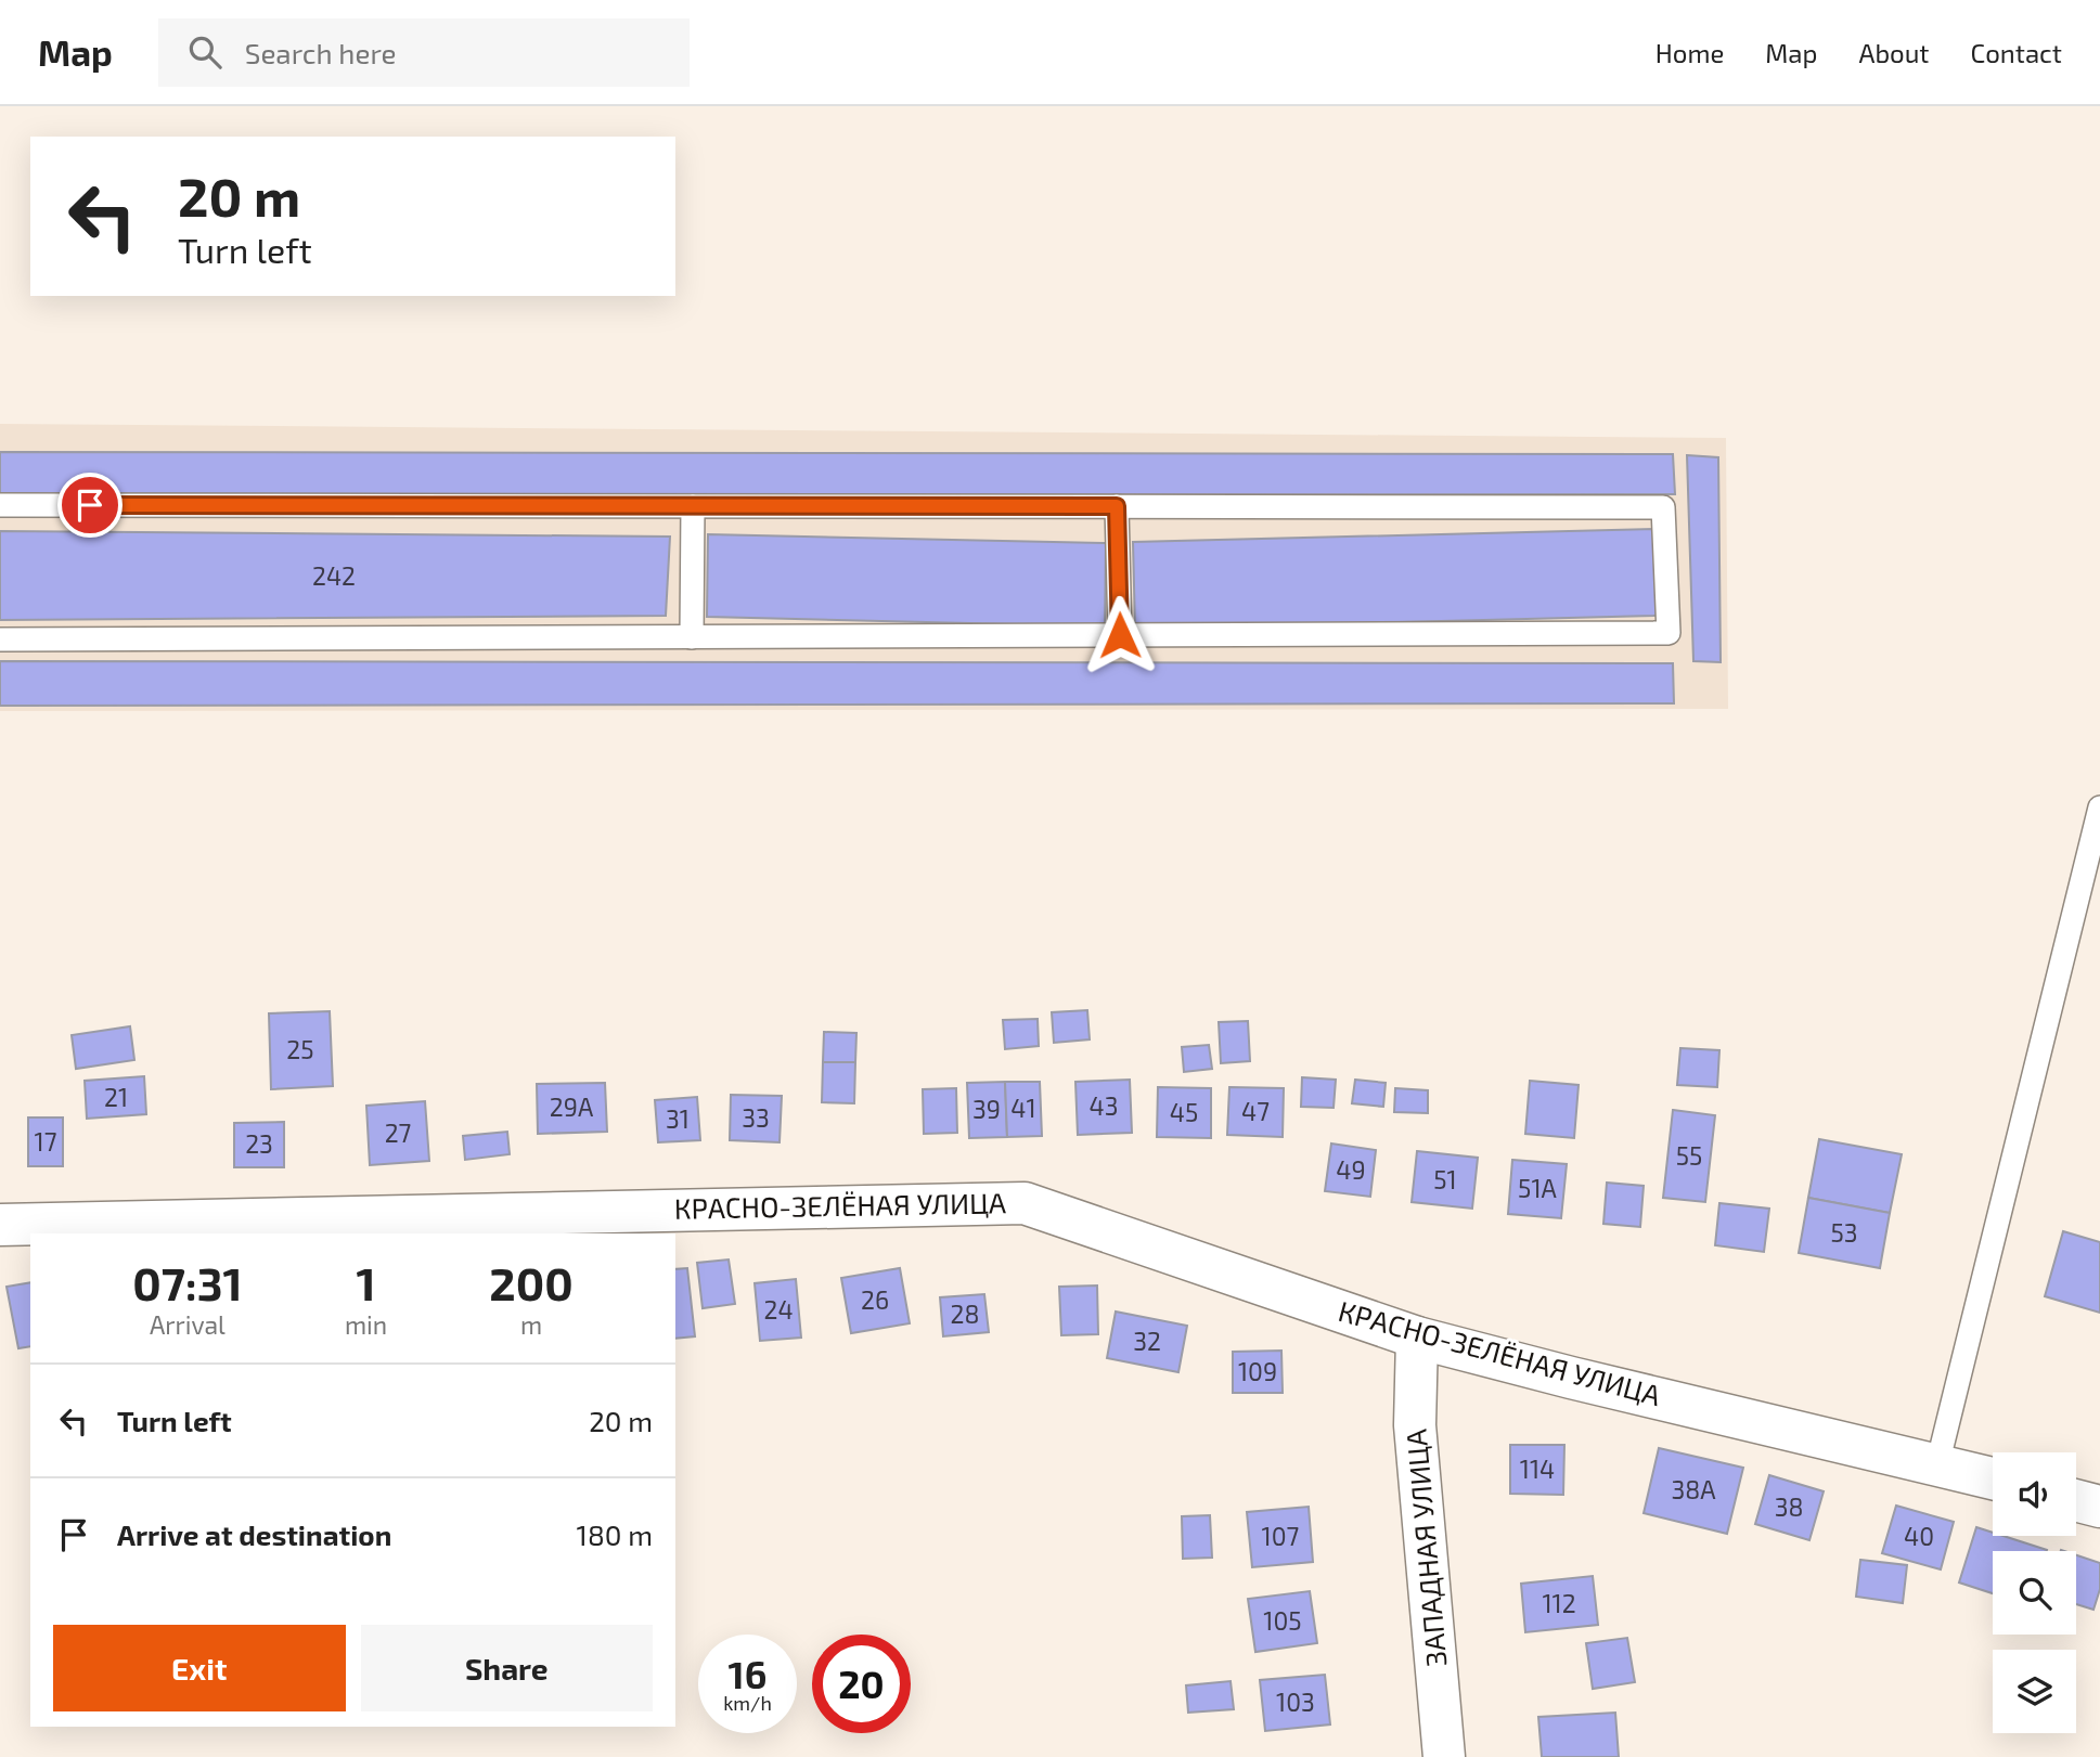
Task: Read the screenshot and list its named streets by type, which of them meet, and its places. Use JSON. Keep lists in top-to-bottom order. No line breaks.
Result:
{"streets":{"street":["КРАСНО-ЗЕЛЁНАЯ УЛИЦА","ЗАПАДНАЯ УЛИЦА"]},"crossings":[["КРАСНО-ЗЕЛЁНАЯ УЛИЦА","ЗАПАДНАЯ УЛИЦА"]],"house_numbers":["242","25","21","43","29А","41","39","47","45","33","31","27","17","23","55","49","51","51А","53","26","24","28","32","109","114","38А","38","107","40","112","105","103"],"page":{"header":"Map","search":"Search here","nav":["Home","Map","About","Contact"],"turn":["20 m","Turn left"],"eta":["07:31","Arrival","1","min","200","m"],"list":[{"name":"Turn left","value":"20 m"},{"name":"Arrive at destination","value":"180 m"}],"buttons":["Exit","Share"],"speed":"16 km/h","limit":"20"}}
